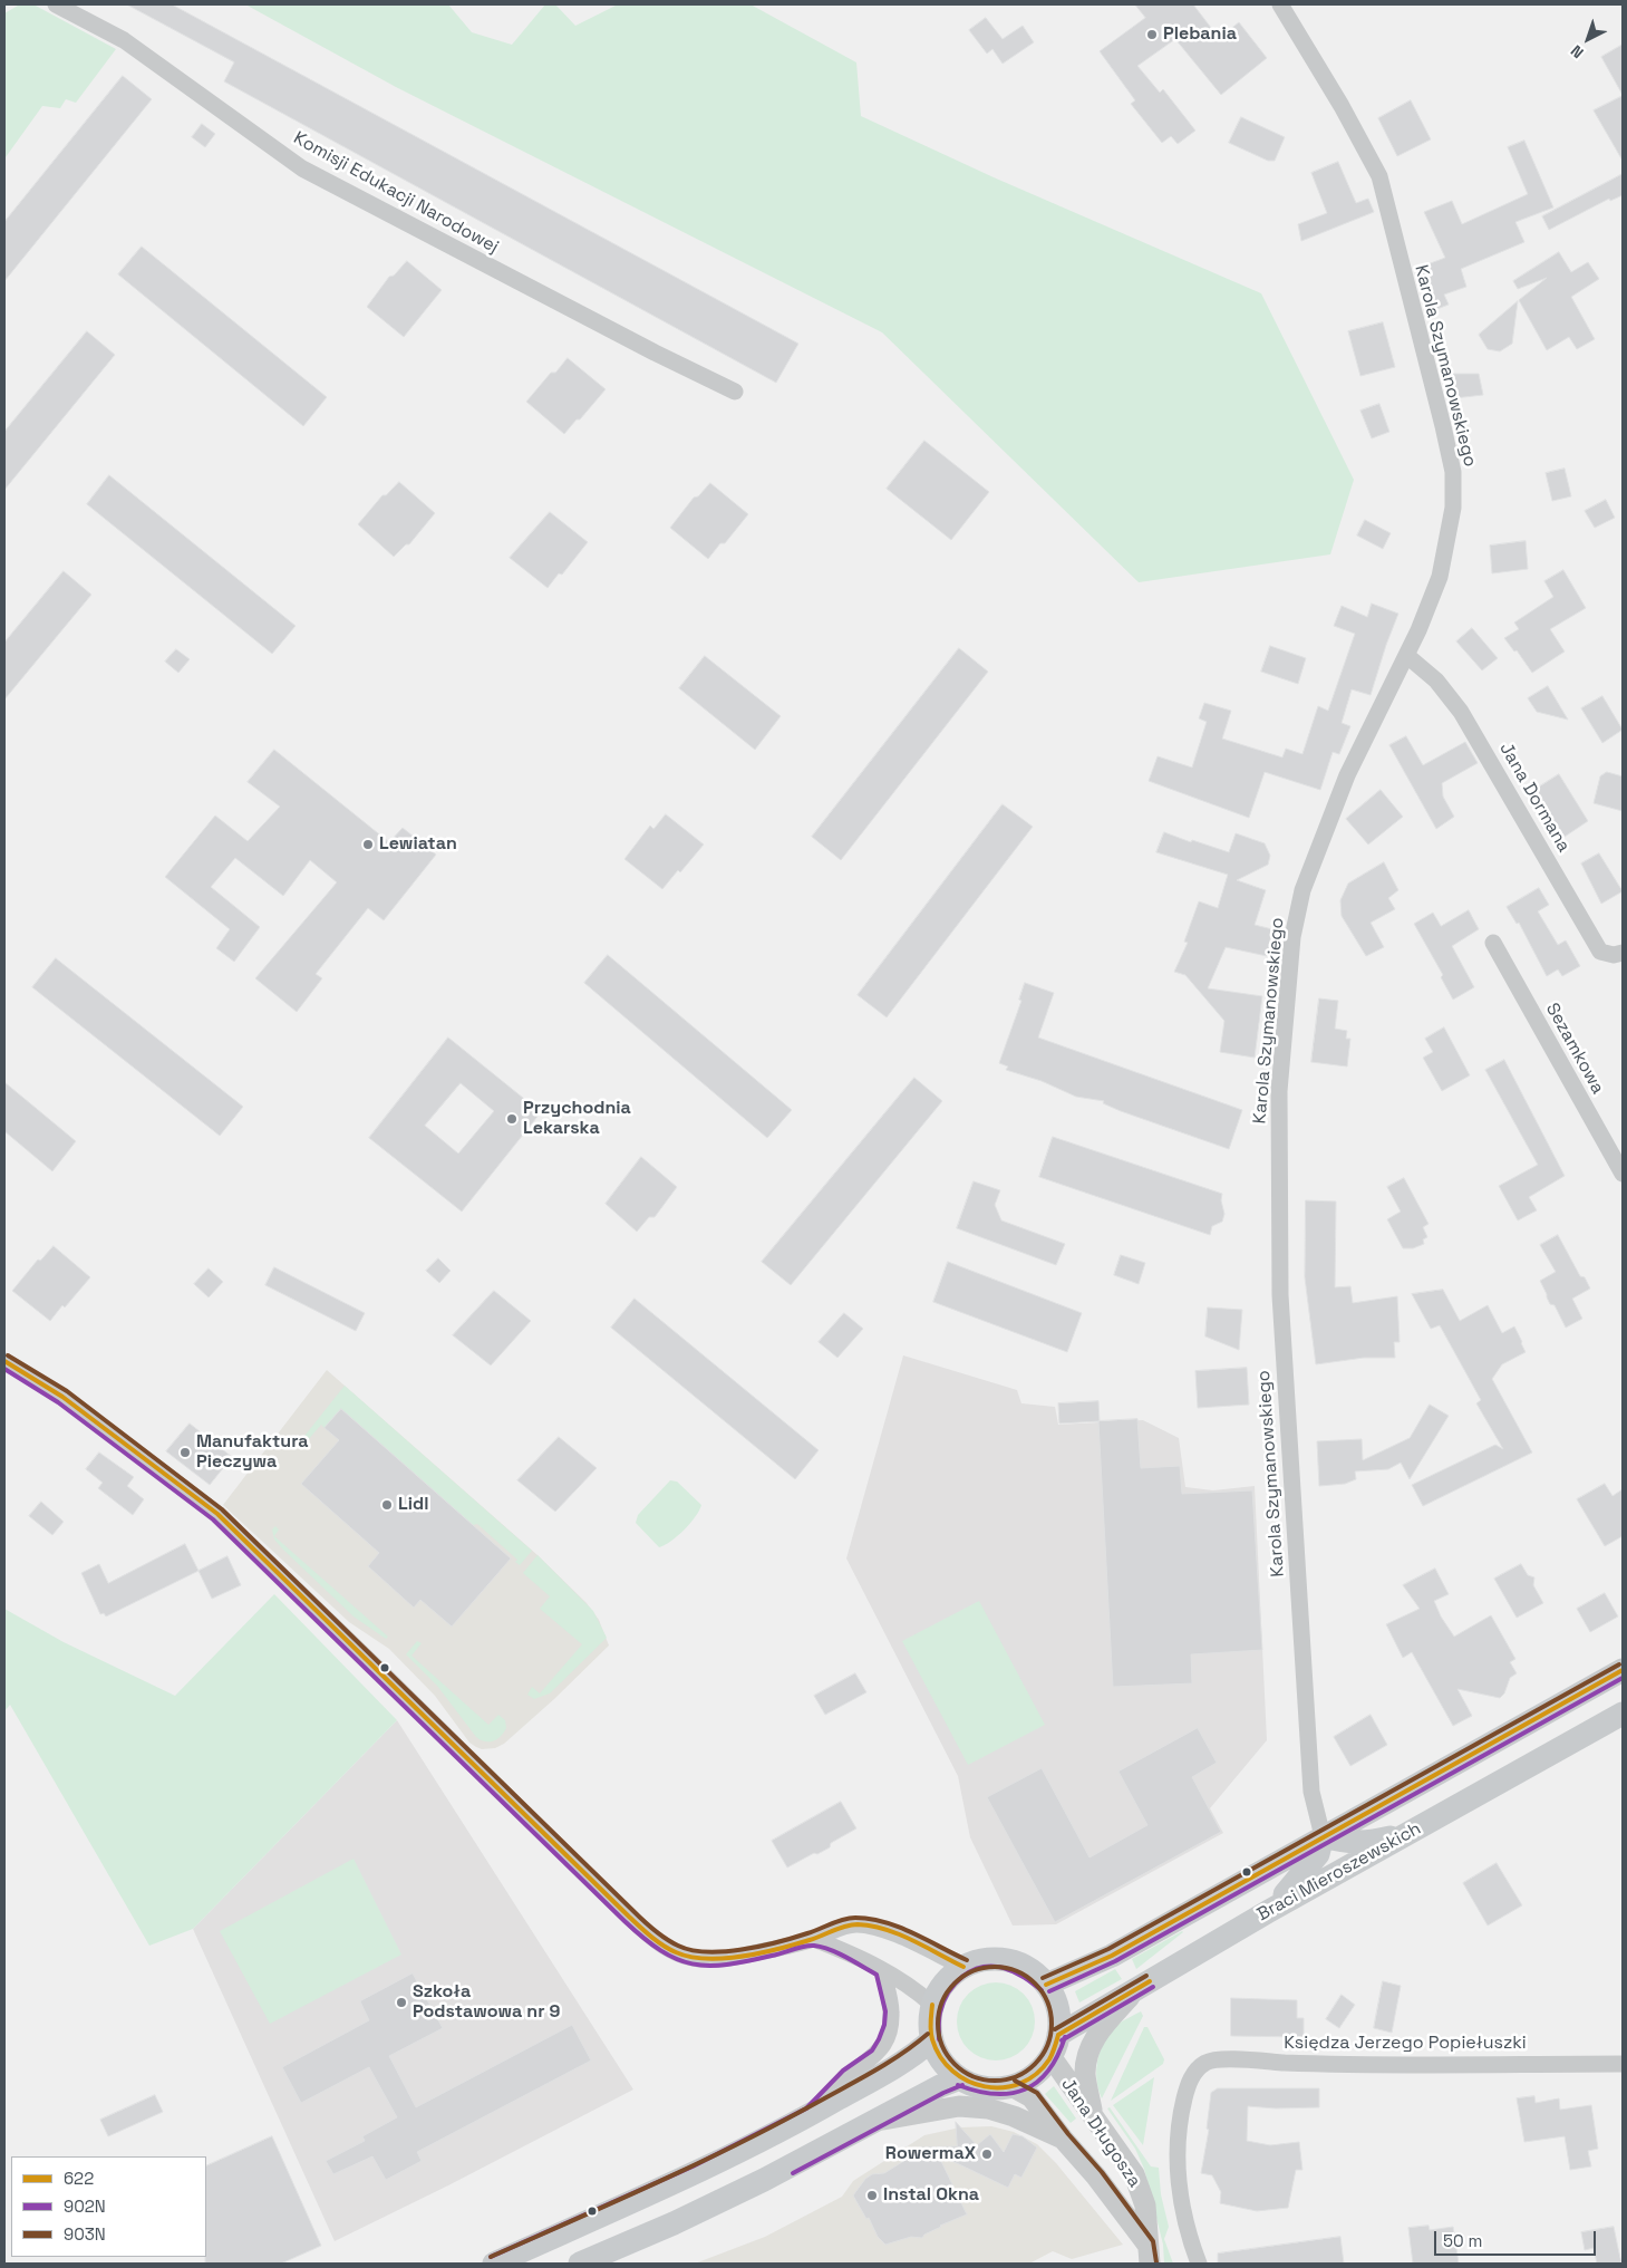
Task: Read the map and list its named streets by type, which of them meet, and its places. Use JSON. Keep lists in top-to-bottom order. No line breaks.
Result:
{"streets":{"main road":["Braci Mieroszewskich"],"street":["Komisji Edukacji Narodowej","Karola Szymanowskiego","Jana Dormana","Sezamkowa","Księdza Jerzego Popiełuszki","Jana Długosza"]},"crossings":[["Karola Szymanowskiego","Jana Dormana"],["Braci Mieroszewskich","Jana Długosza"]],"places":["Plebania","Lewiatan","Przychodnia Lekarska","Manufaktura Pieczywa","Lidl","Szkoła Podstawowa nr 9","RowermaX","Instal Okna"],"lines":["transit line 903N","transit line 622","transit line 902N"],"legend":["622","902N","903N"],"scale_bar":"50 m","north":"bottom left"}
